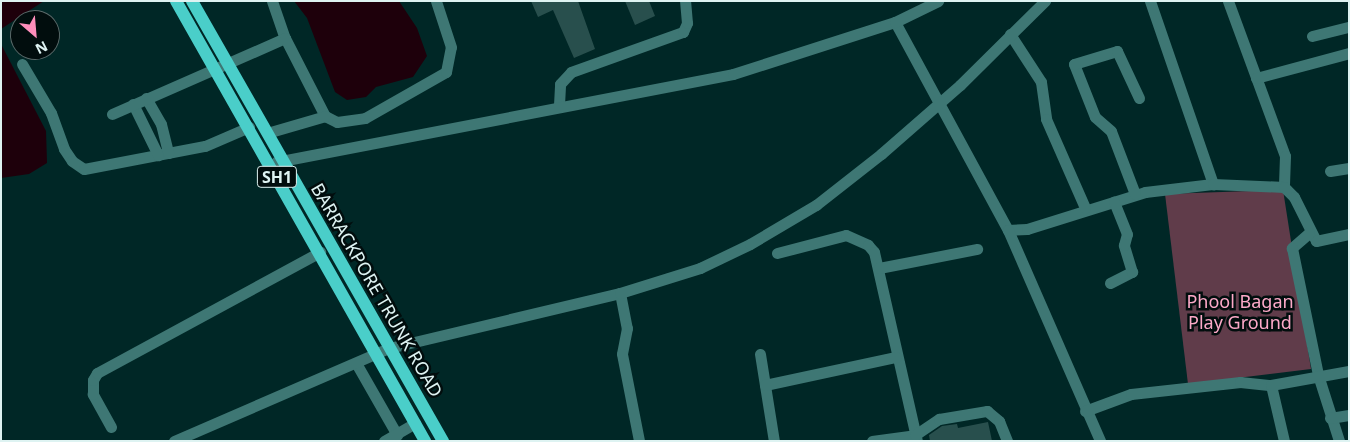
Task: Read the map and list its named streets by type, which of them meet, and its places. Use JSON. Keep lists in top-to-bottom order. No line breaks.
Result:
{"streets":{"main road":["SH1","BARRACKPORE TRUNK ROAD"]},"parks":["Phool Bagan Play Ground"],"north":"bottom right"}
